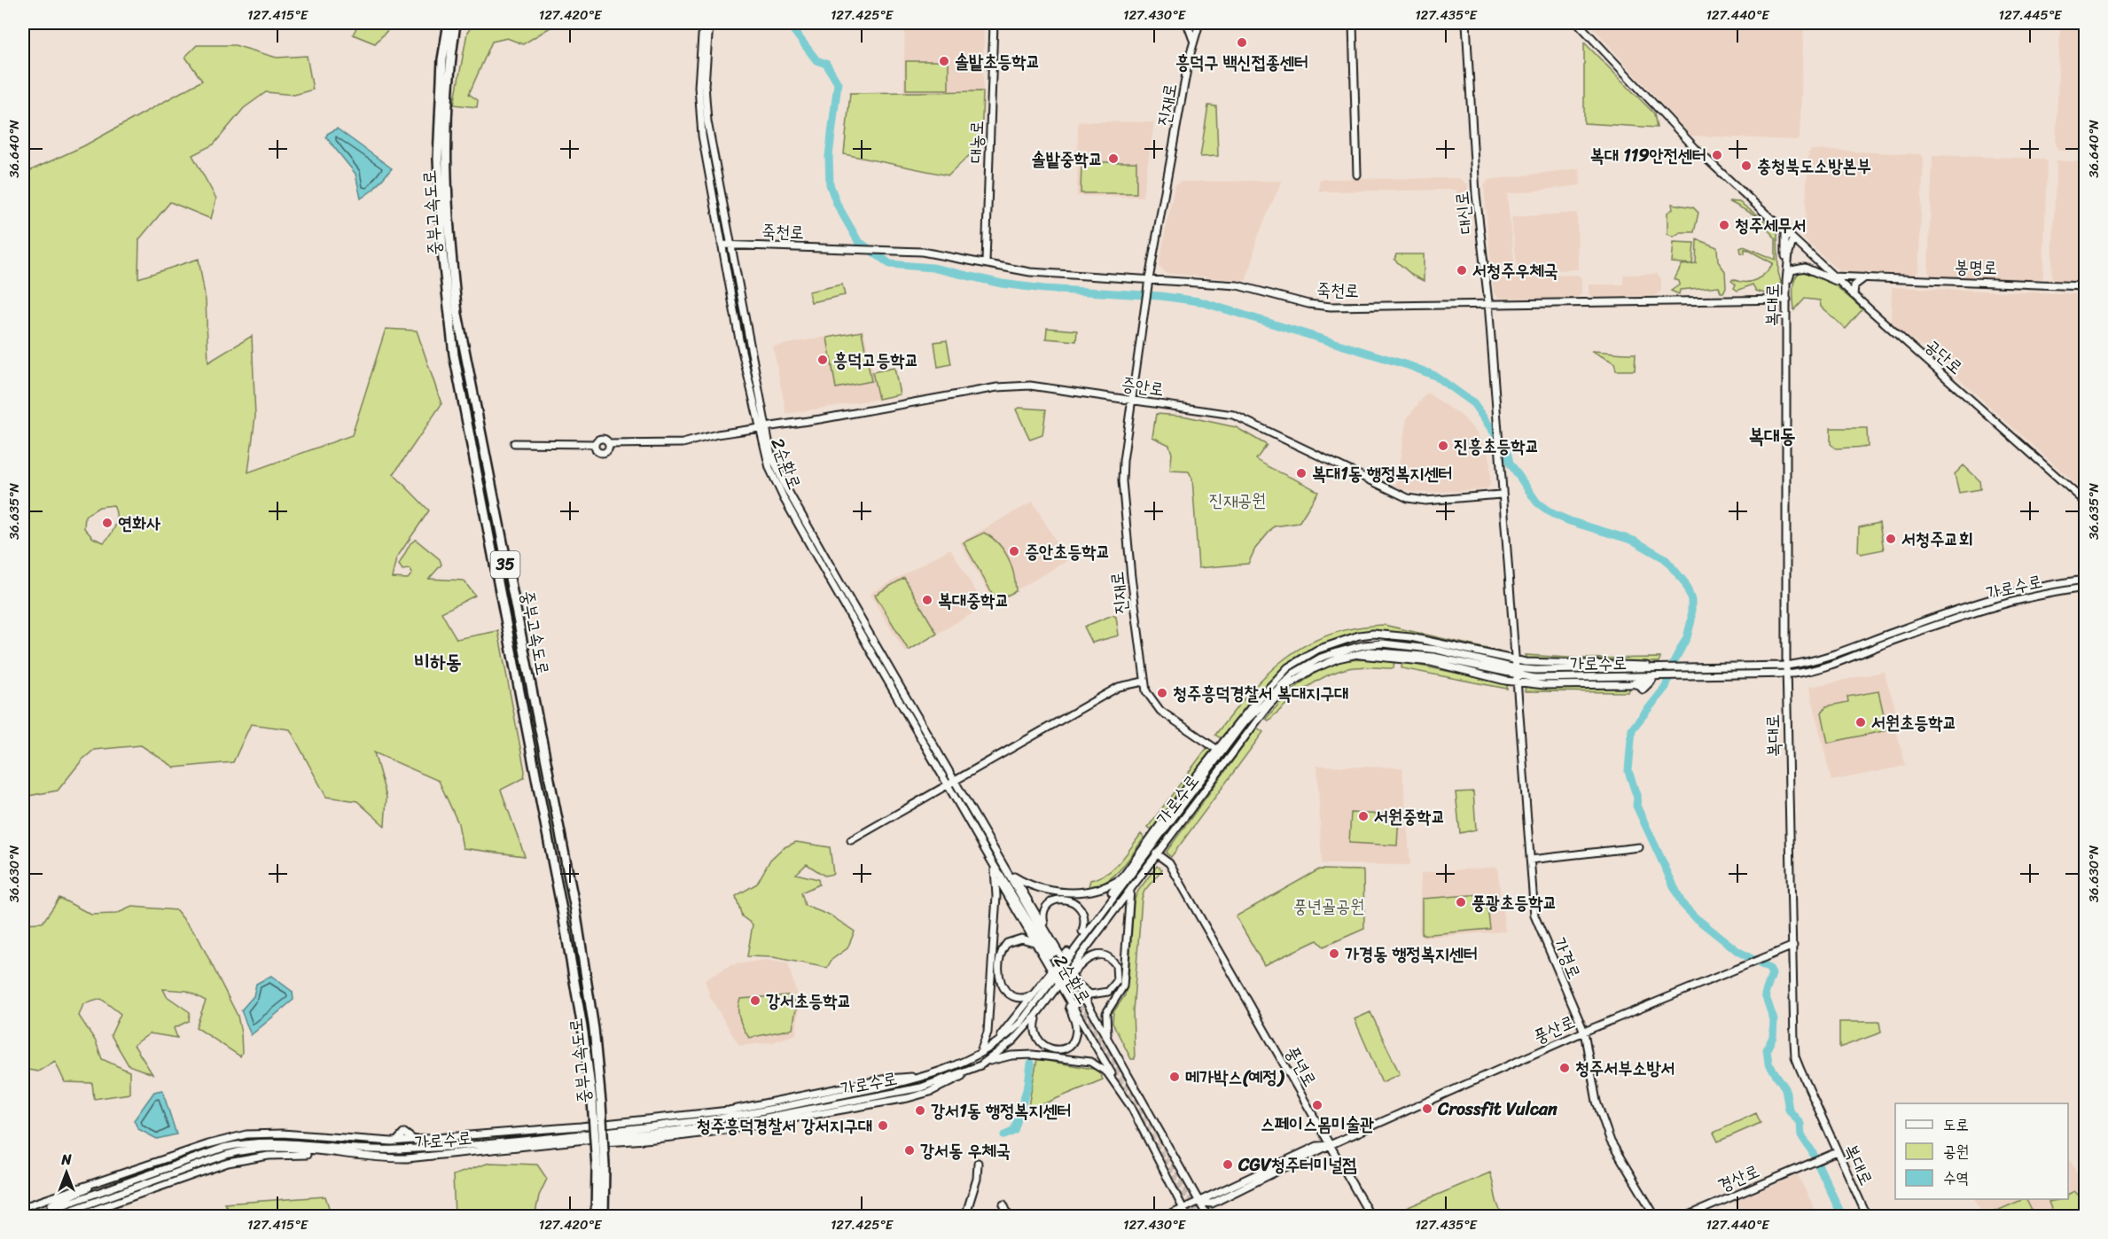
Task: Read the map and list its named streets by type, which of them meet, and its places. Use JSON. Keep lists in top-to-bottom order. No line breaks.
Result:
{"streets":{"highway":["중부고속도로","35"],"main road":["진재로","대농로","대신로","죽천로","봉명로","복대로","공단로","증안로","2순환로","가로수로","가경로","풍산로","풍년로","경산로"]},"crossings":[["진재로","죽천로"],["진재로","증안로"],["진재로","가로수로"],["대농로","죽천로"],["대신로","죽천로"],["대신로","증안로"],["죽천로","복대로"],["죽천로","2순환로"],["봉명로","공단로"],["복대로","공단로"],["복대로","가로수로"],["복대로","풍산로"],["복대로","경산로"],["증안로","2순환로"],["2순환로","가로수로"],["2순환로","풍산로"],["가로수로","가경로"],["가로수로","풍년로"],["가경로","풍산로"],["풍산로","풍년로"]],"districts":["복대동","비하동"],"parks":["진재공원","풍년골공원"],"places":["흥덕구 백신접종센터","솔밭초등학교","복대 119안전센터","솔밭중학교","충청북도소방본부","청주세무서","서청주우체국","흥덕고등학교","진흥초등학교","복대1동 행정복지센터","연화사","서청주교회","증안초등학교","복대중학교","청주흥덕경찰서 복대지구대","서원초등학교","서원중학교","풍광초등학교","가경동 행정복지센터","강서초등학교","청주서부소방서","메가박스(예정)","스페이스몸미술관","Crossfit Vulcan","강서1동 행정복지센터","청주흥덕경찰서 강서지구대","강서동 우체국","CGV청주터미널점"],"legend":["도로","공원","수역"],"north":"top","coordinates":["127.415°E","127.420°E","127.425°E","127.430°E","127.435°E","127.440°E","127.445°E","36.640°N","36.635°N","36.630°N"]}
